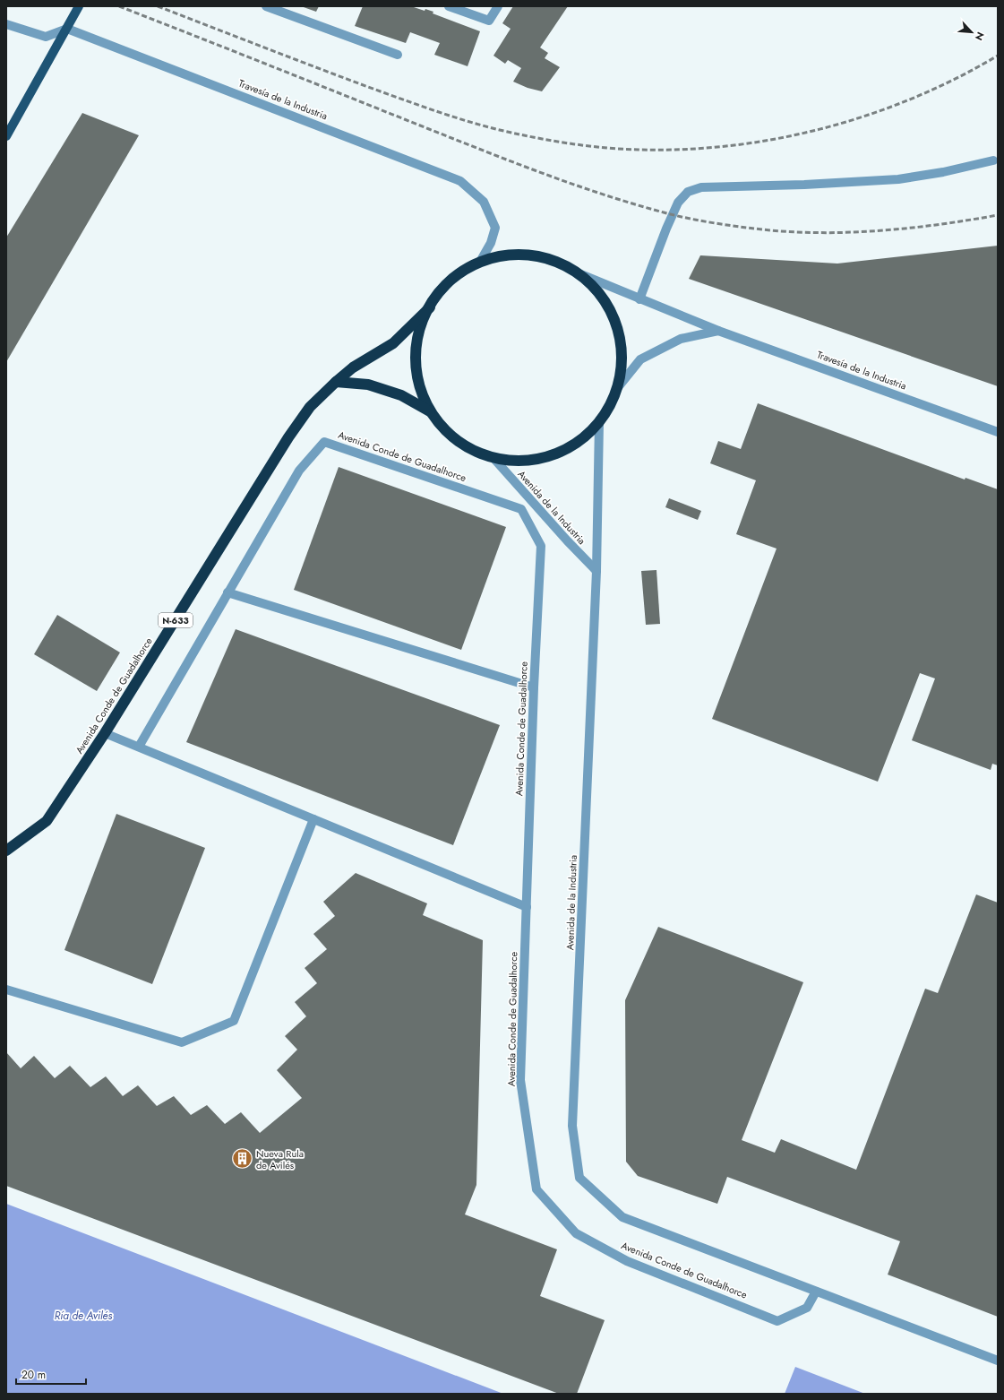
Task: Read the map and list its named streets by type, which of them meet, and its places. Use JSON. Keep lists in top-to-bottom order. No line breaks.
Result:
{"streets":{"highway":["Travesía de la Industria","Avenida Conde de Guadalhorce","N-633"],"street":["Avenida de la Industria"]},"crossings":[["Travesía de la Industria","Avenida Conde de Guadalhorce"],["Avenida Conde de Guadalhorce","Avenida de la Industria"]],"water":["Ría de Avilés"],"places":{"building":["Nueva Rula de Avilés"]},"scale_bar":"20 m","north":"bottom right"}
